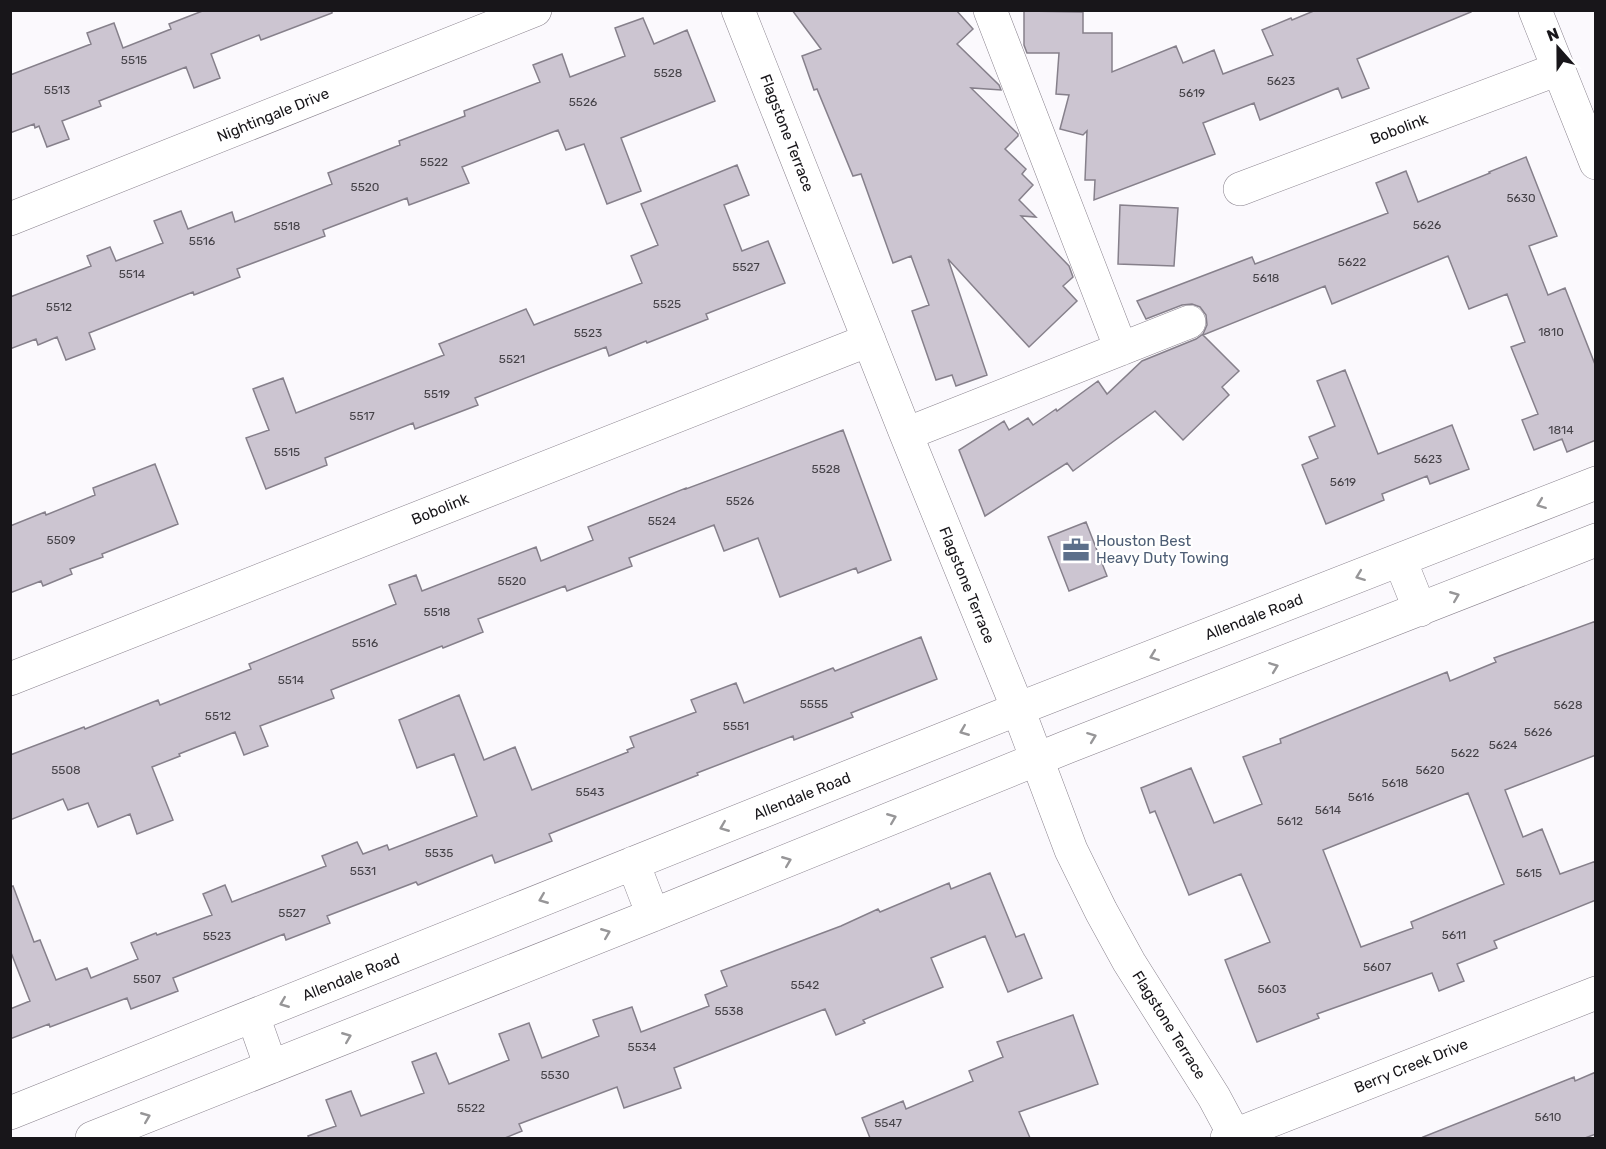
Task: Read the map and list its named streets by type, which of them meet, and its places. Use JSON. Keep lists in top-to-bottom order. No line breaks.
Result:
{"streets":{"street":["Nightingale Drive","Bobolink","Flagstone Terrace","Allendale Road","Berry Creek Drive"]},"crossings":[["Bobolink","Flagstone Terrace"],["Flagstone Terrace","Allendale Road"],["Flagstone Terrace","Berry Creek Drive"]],"places":{"office":["Houston Best Heavy Duty Towing"]},"house_numbers":["5515","5528","5623","5513","5619","5526","5522","5520","5630","5626","5518","5516","5622","5527","5514","5618","5525","5512","1810","5523","5521","5519","5517","1814","5515","5623","5528","5619","5526","5524","5509","5520","5518","5516","5514","5555","5628","5512","5551","5626","5624","5622","5508","5620","5618","5543","5616","5614","5612","5535","5531","5615","5527","5611","5523","5607","5507","5542","5603","5538","5534","5530","5522","5610","5547"],"north":"top"}
